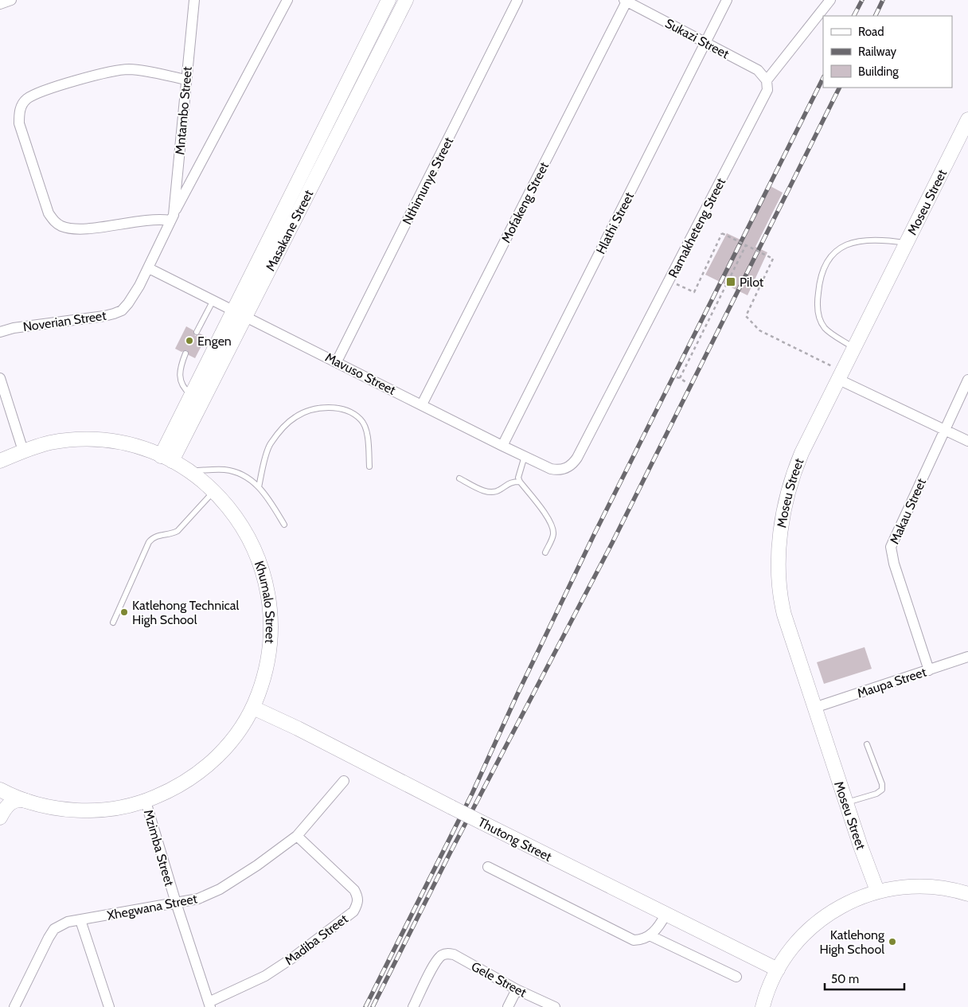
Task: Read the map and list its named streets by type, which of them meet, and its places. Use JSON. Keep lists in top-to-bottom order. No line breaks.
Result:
{"streets":{"street":["Sukazi Street","Mntambo Street","Nthimunye Street","Mofakeng Street","Moseu Street","Hlathi Street","Ramakheteng Street","Masakane Street","Noverian Street","Mavuso Street","Makau Street","Khumalo Street","Maupa Street","Thutong Street","Mzimba Street","Xhegwana Street","Madiba Street","Gele Street"]},"crossings":[["Sukazi Street","Mofakeng Street"],["Sukazi Street","Hlathi Street"],["Sukazi Street","Ramakheteng Street"],["Mntambo Street","Noverian Street"],["Nthimunye Street","Mavuso Street"],["Mofakeng Street","Mavuso Street"],["Moseu Street","Maupa Street"],["Hlathi Street","Mavuso Street"],["Ramakheteng Street","Mavuso Street"],["Masakane Street","Mavuso Street"],["Masakane Street","Khumalo Street"],["Noverian Street","Mavuso Street"],["Makau Street","Maupa Street"],["Khumalo Street","Thutong Street"],["Khumalo Street","Mzimba Street"],["Mzimba Street","Xhegwana Street"],["Mzimba Street","Madiba Street"],["Xhegwana Street","Madiba Street"]],"places":{"transit":["Pilot"],"other":["Engen","Katlehong Technical High School","Katlehong High School"]},"legend":["Road","Railway","Building"],"scale_bar":"50 m"}
